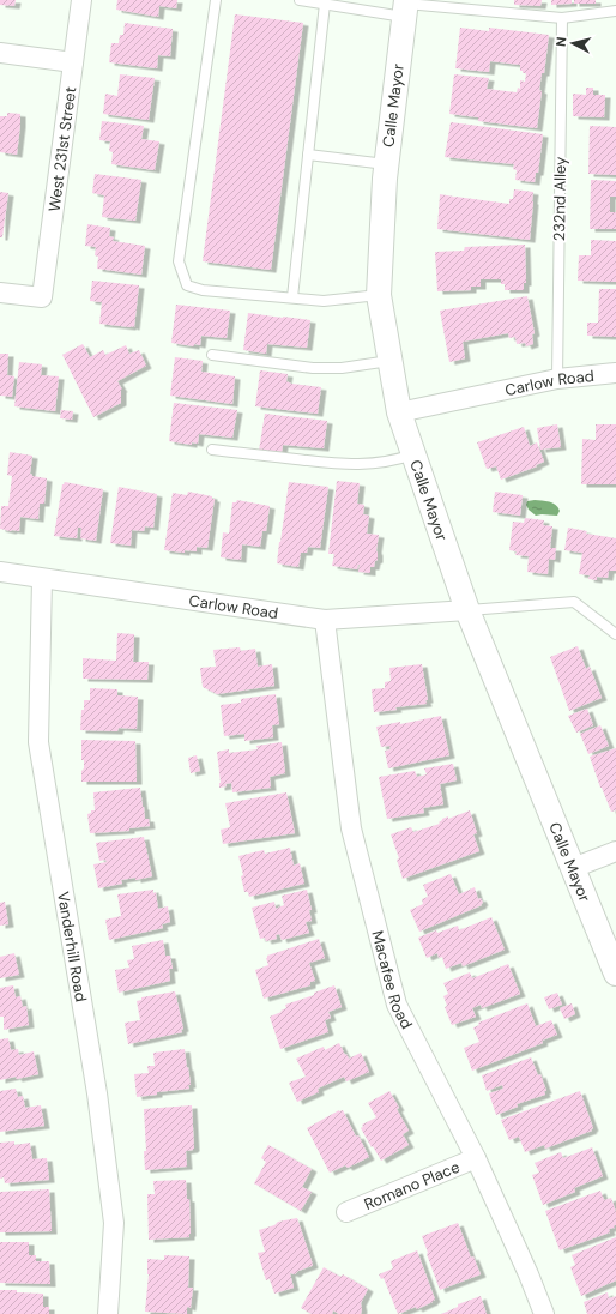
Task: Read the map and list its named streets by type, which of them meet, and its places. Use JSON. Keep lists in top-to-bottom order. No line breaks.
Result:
{"streets":{"street":["Calle Mayor","West 231st Street","Carlow Road","Vanderhill Road","Macafee Road","Romano Place"],"lane":["232nd Alley"]},"crossings":[["Calle Mayor","Carlow Road"],["232nd Alley","Carlow Road"],["Carlow Road","Vanderhill Road"],["Carlow Road","Macafee Road"],["Macafee Road","Romano Place"]],"north":"left"}
